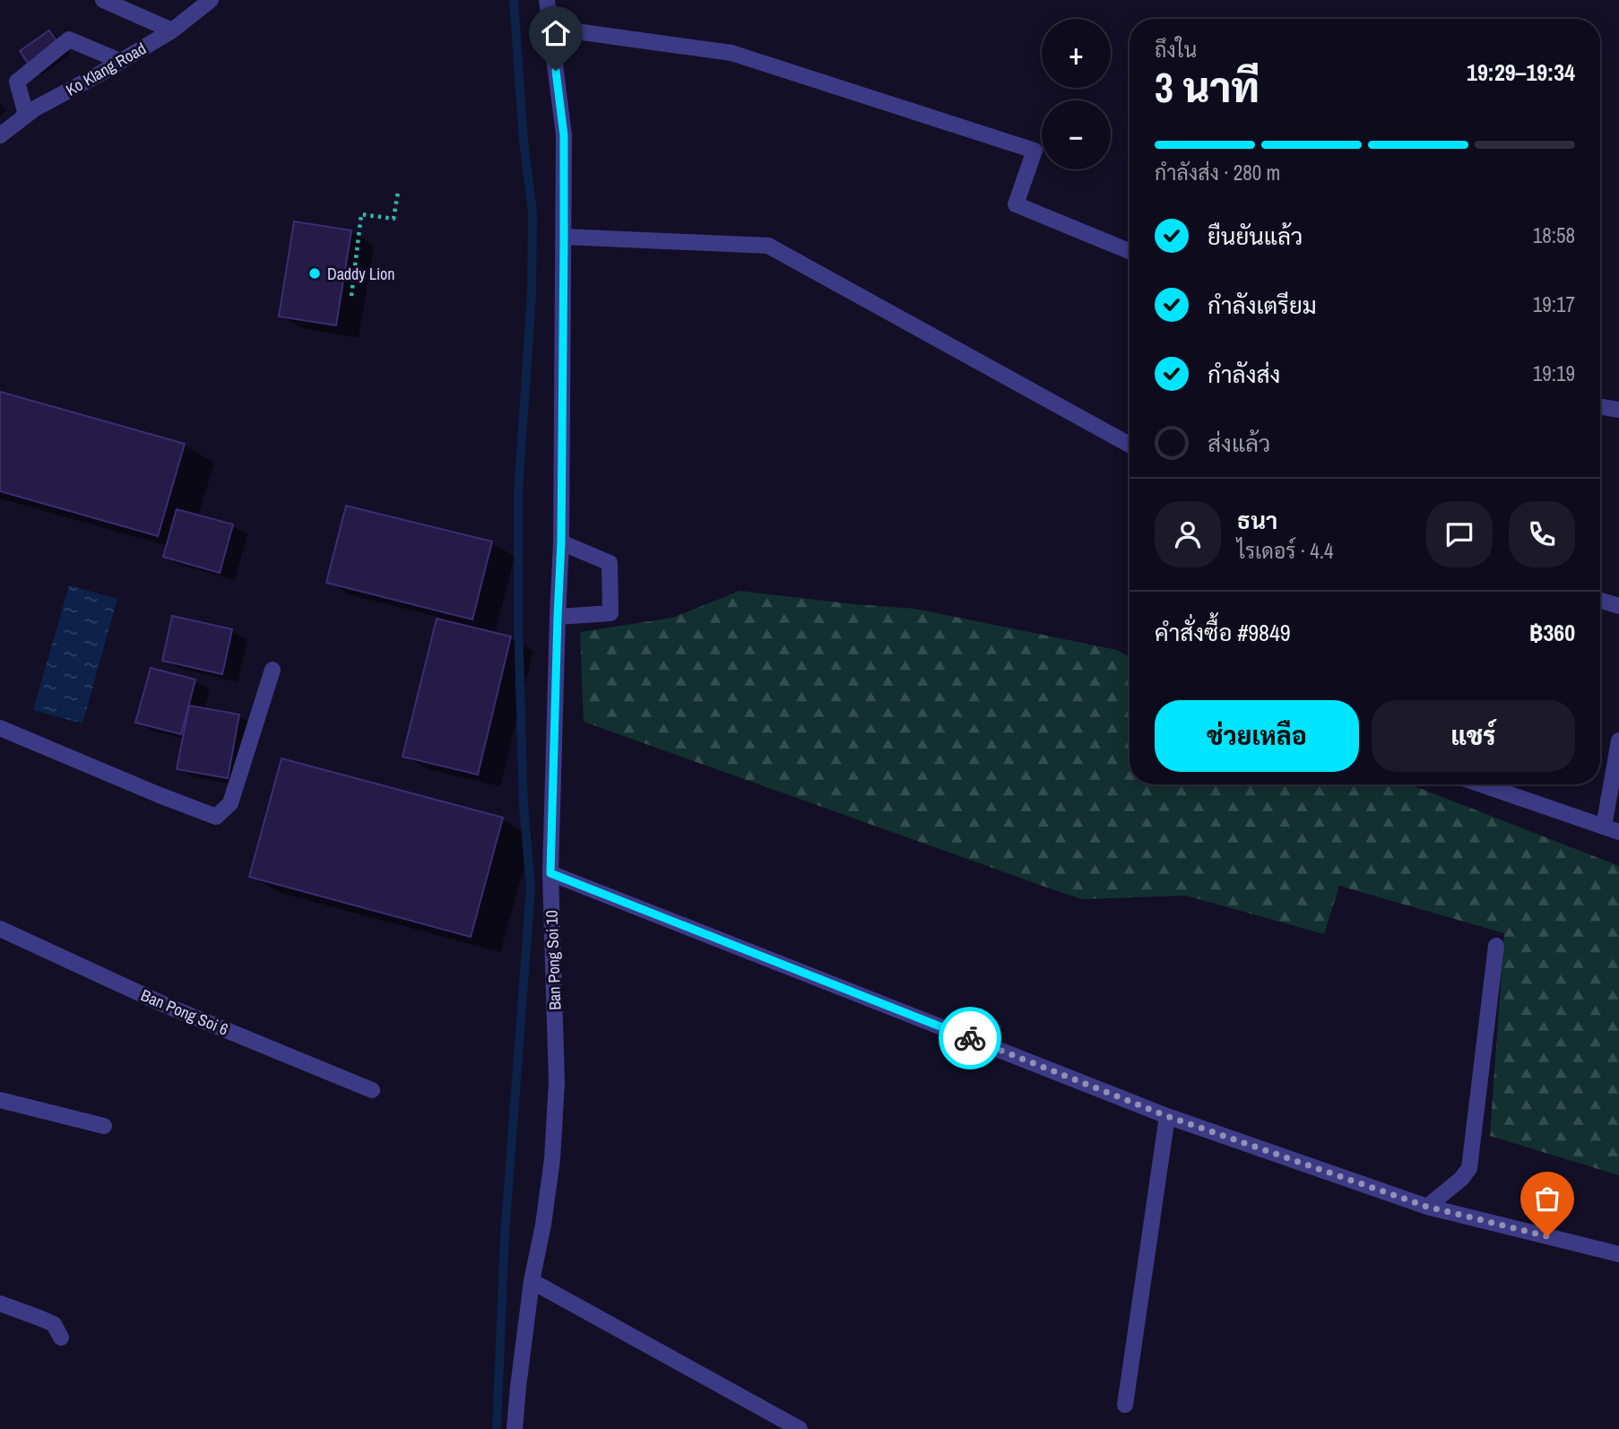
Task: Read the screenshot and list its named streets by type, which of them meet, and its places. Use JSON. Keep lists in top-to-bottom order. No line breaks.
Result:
{"streets":{"street":["Ko Klang Road","Ban Pong Soi 10","Ban Pong Soi 6"]},"places":["Daddy Lion"],"page":{"map_buttons":["+","−"],"heading":["3 นาที","ถึงใน","19:29–19:34"],"panel":["ธนา","ไรเดอร์ · 4.4","คำสั่งซื้อ #9849","฿360"],"bar":"กำลังส่ง · 280 m","list":[["ยืนยันแล้ว","18:58"],["กำลังเตรียม","19:17"],["กำลังส่ง","19:19"],"ส่งแล้ว"],"buttons":["ช่วยเหลือ","แชร์"]}}
